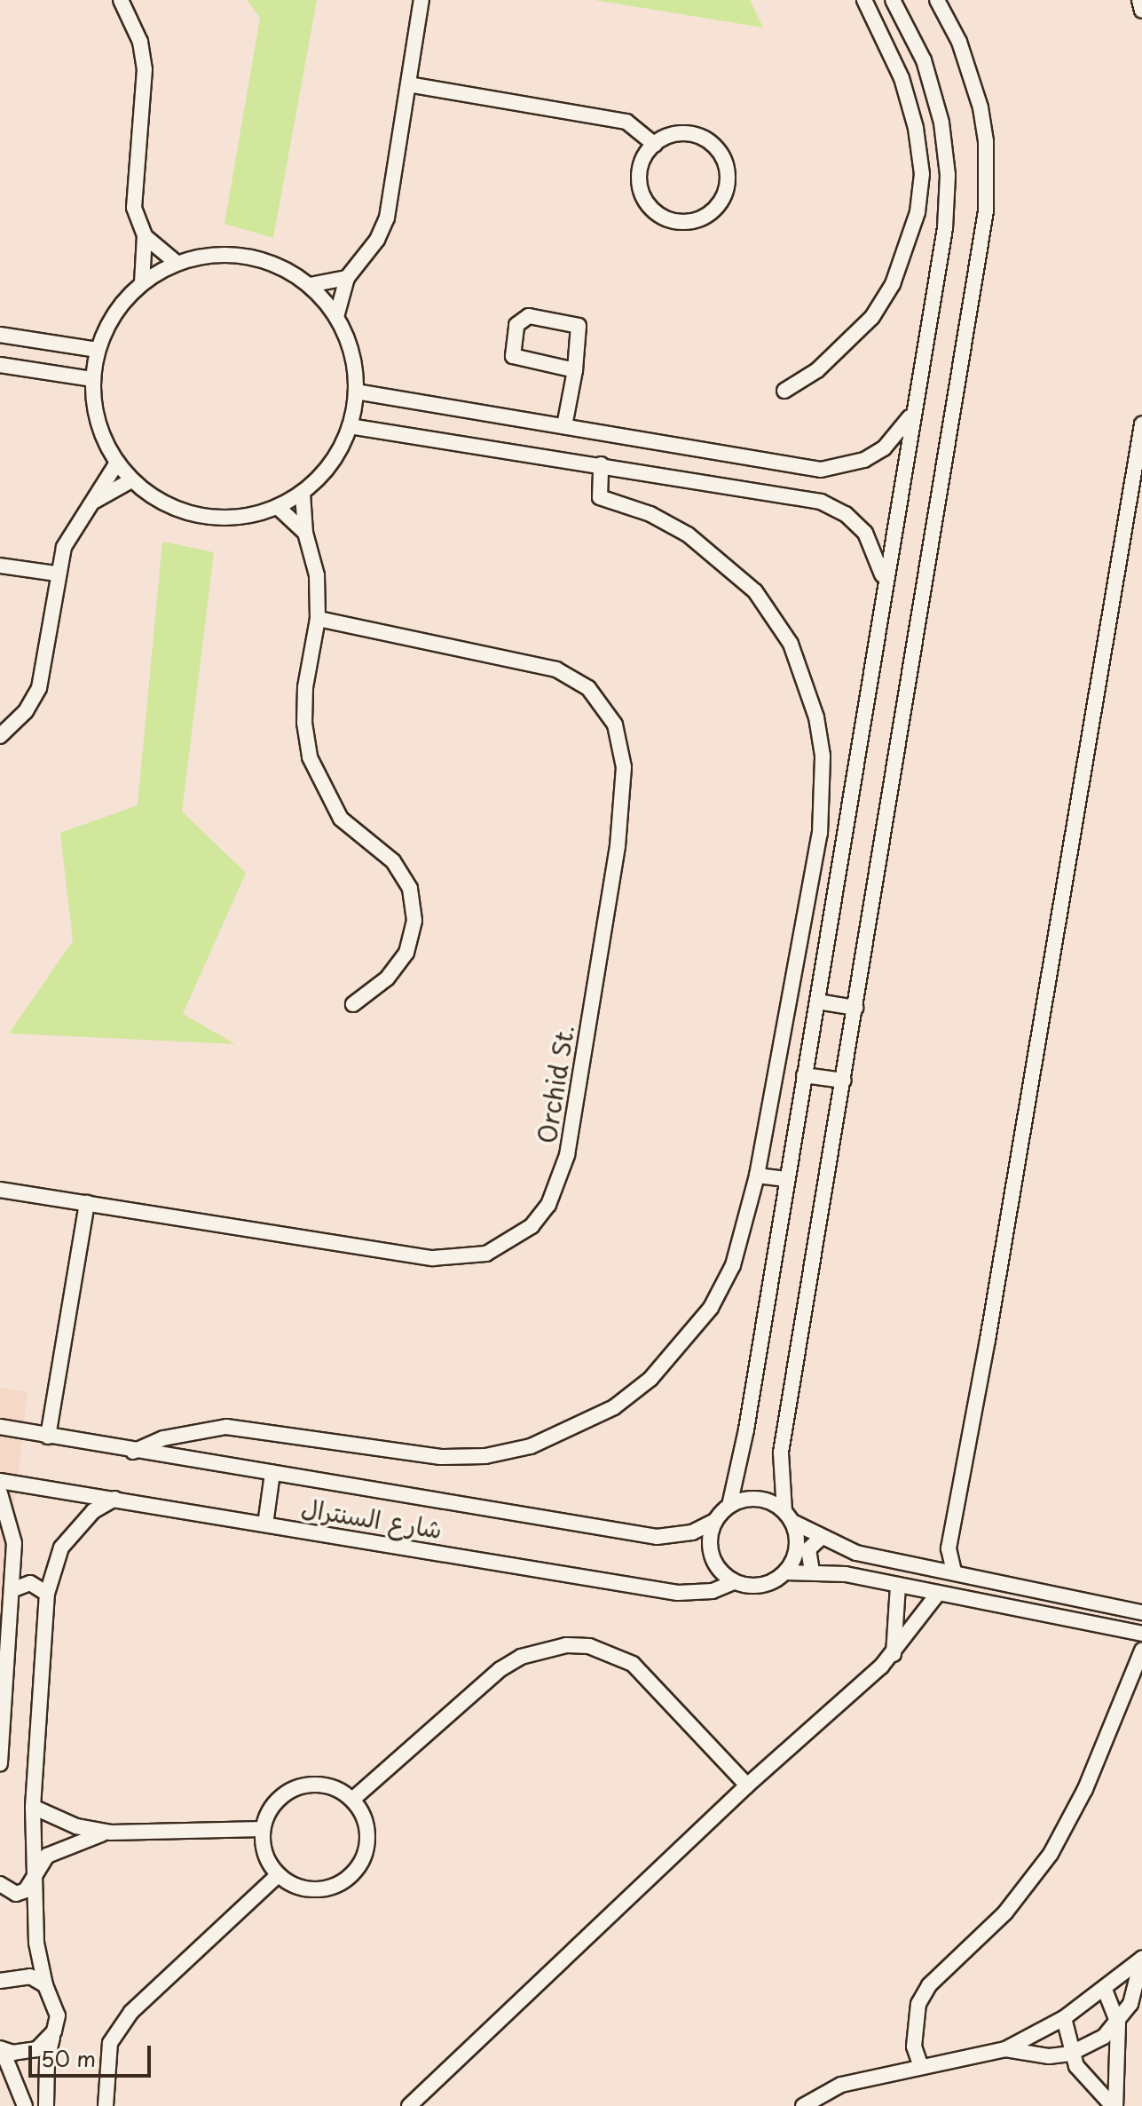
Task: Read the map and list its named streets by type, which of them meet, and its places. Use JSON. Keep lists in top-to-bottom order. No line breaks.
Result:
{"streets":{"street":["Orchid St.","شارع السنترال"]},"scale_bar":"50 m"}
